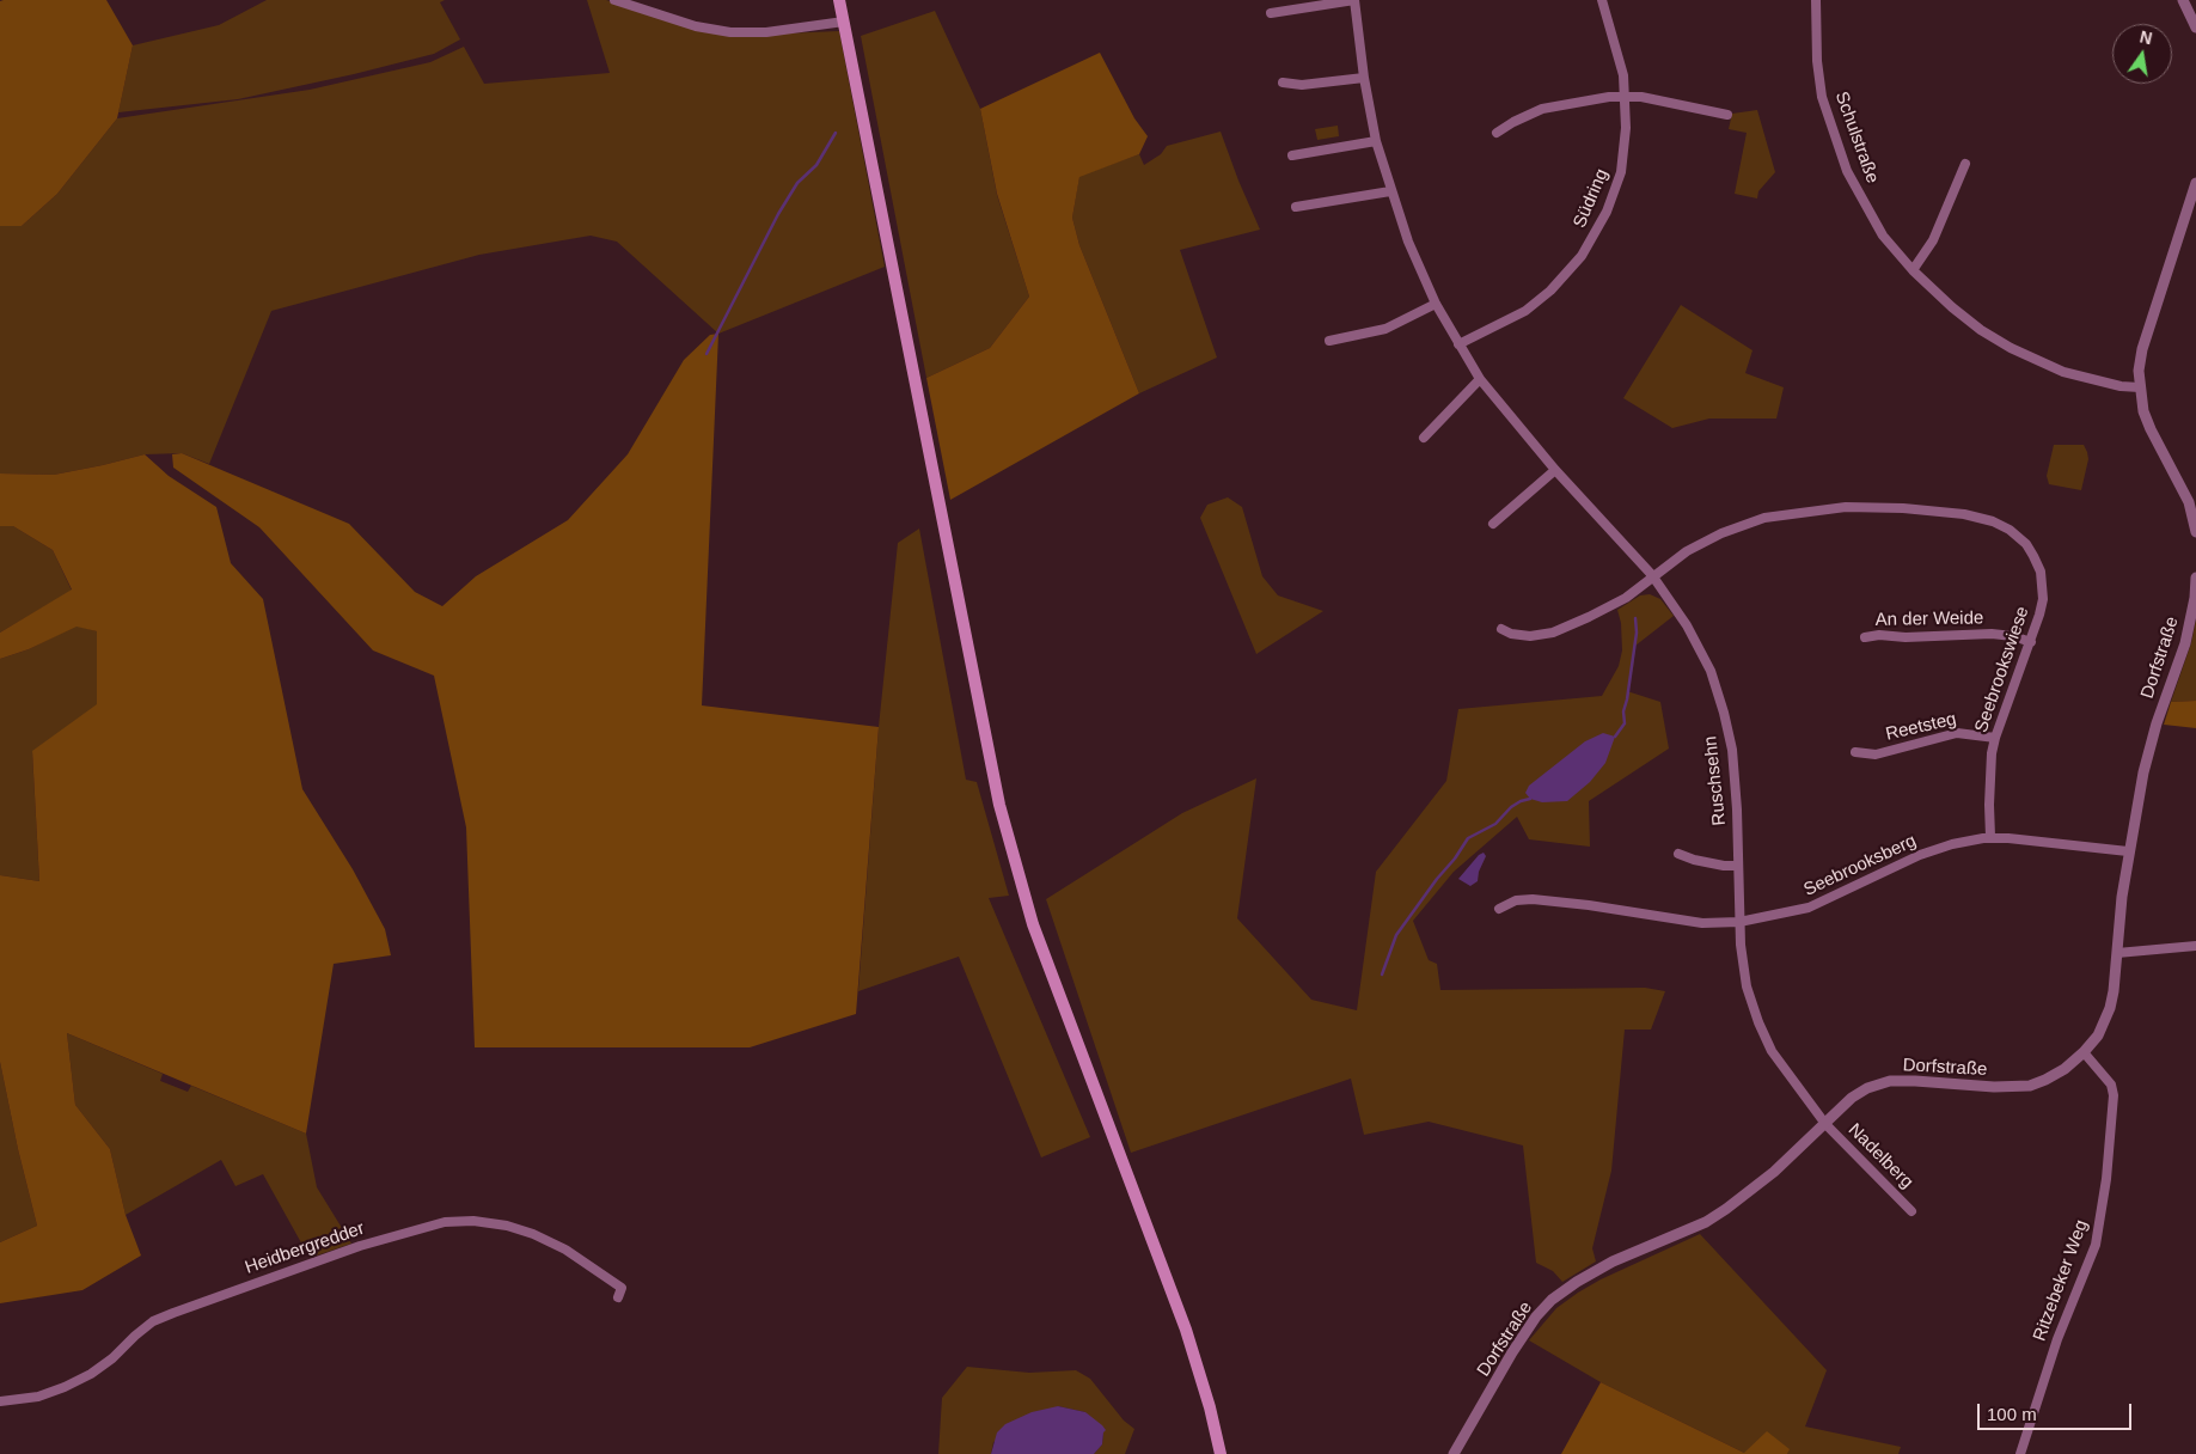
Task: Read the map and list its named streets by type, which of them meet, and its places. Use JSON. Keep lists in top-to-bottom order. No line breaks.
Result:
{"streets":{"street":["Schulstraße","Südring","An der Weide","Dorfstraße","Seebrookswiese","Reetsteg","Ruschsehn","Seebrooksberg","Nadelberg","Heidbergredder","Ritzebeker Weg"]},"crossings":[["An der Weide","Seebrookswiese"],["Dorfstraße","Ruschsehn"],["Dorfstraße","Seebrooksberg"],["Dorfstraße","Nadelberg"],["Dorfstraße","Ritzebeker Weg"],["Seebrookswiese","Reetsteg"],["Seebrookswiese","Ruschsehn"],["Seebrookswiese","Seebrooksberg"],["Ruschsehn","Seebrooksberg"],["Ruschsehn","Nadelberg"]],"scale_bar":"100 m","north":"top"}
